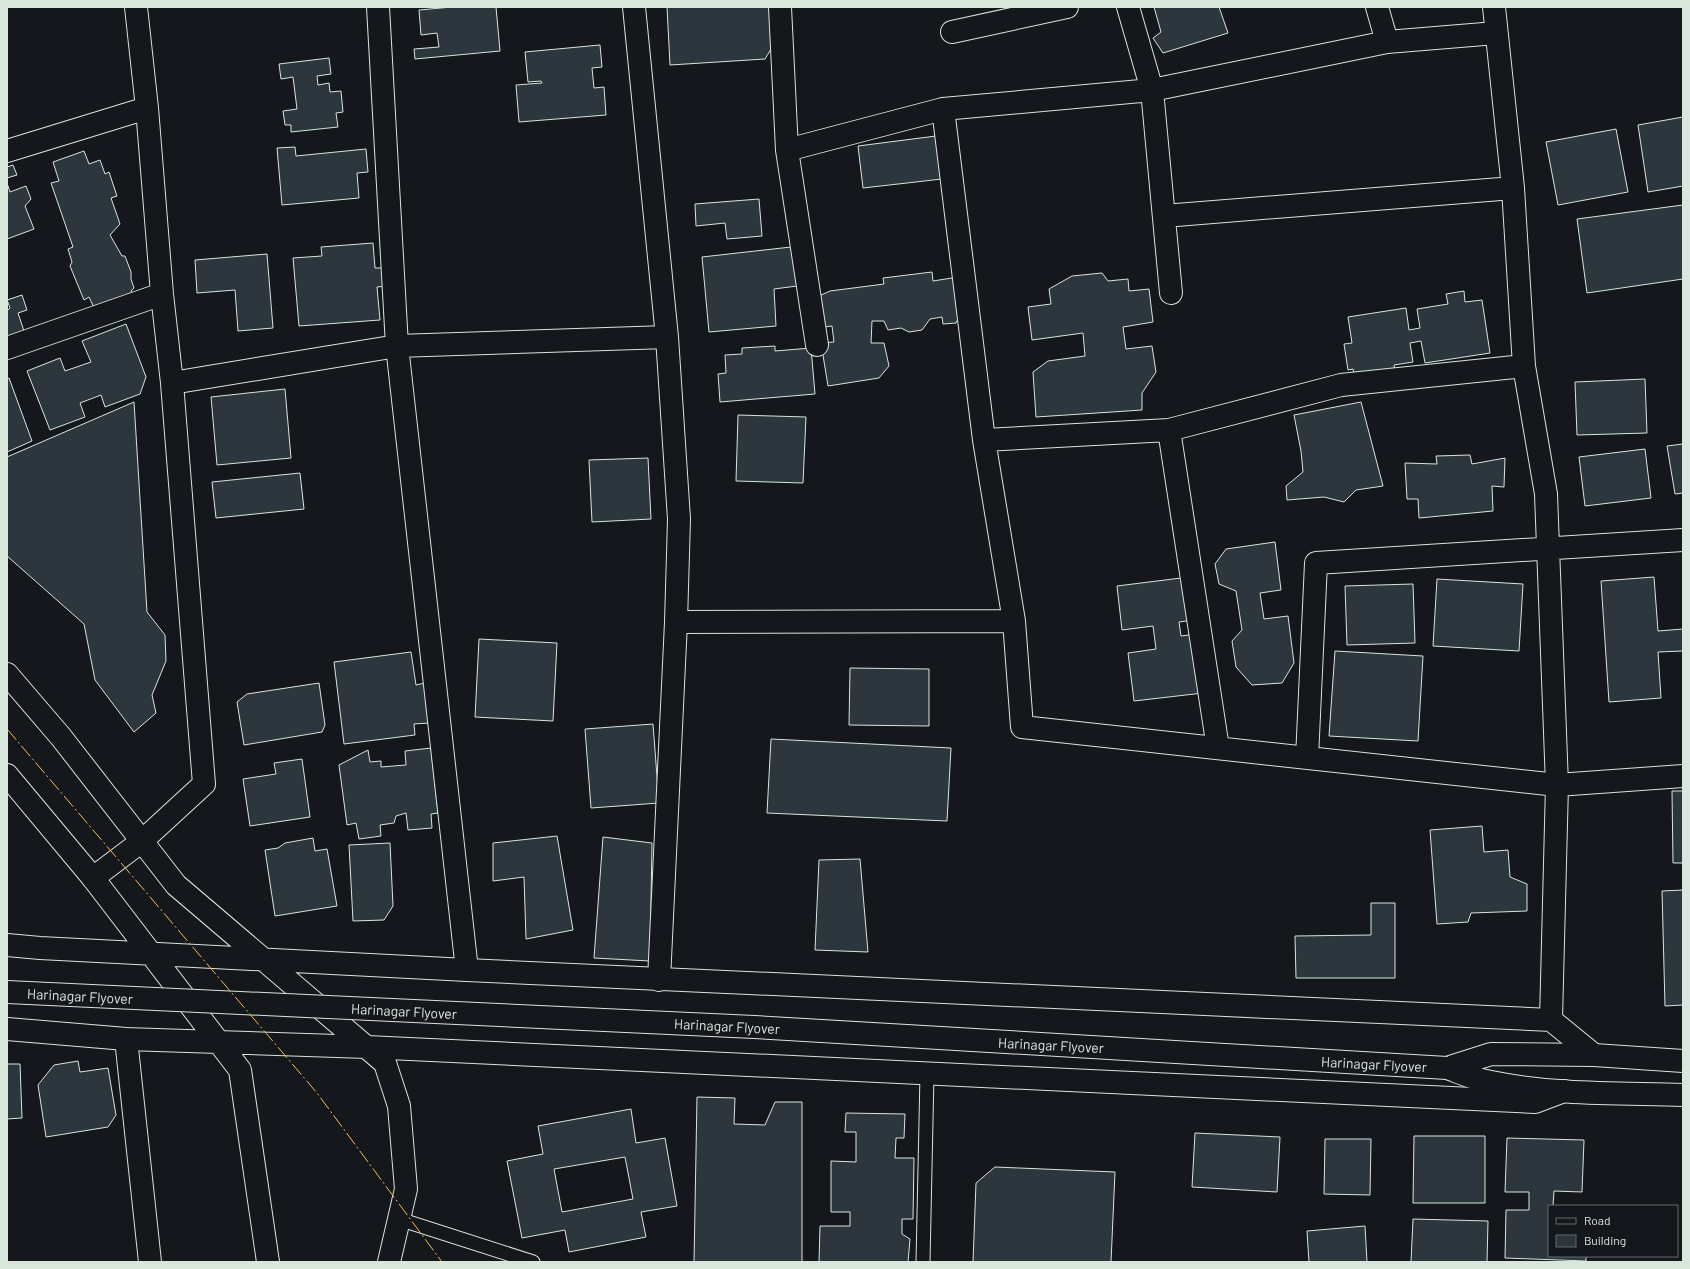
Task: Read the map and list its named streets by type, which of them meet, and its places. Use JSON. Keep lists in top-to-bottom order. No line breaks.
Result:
{"streets":{"street":["Harinagar Flyover"]},"legend":["Road","Building"]}
